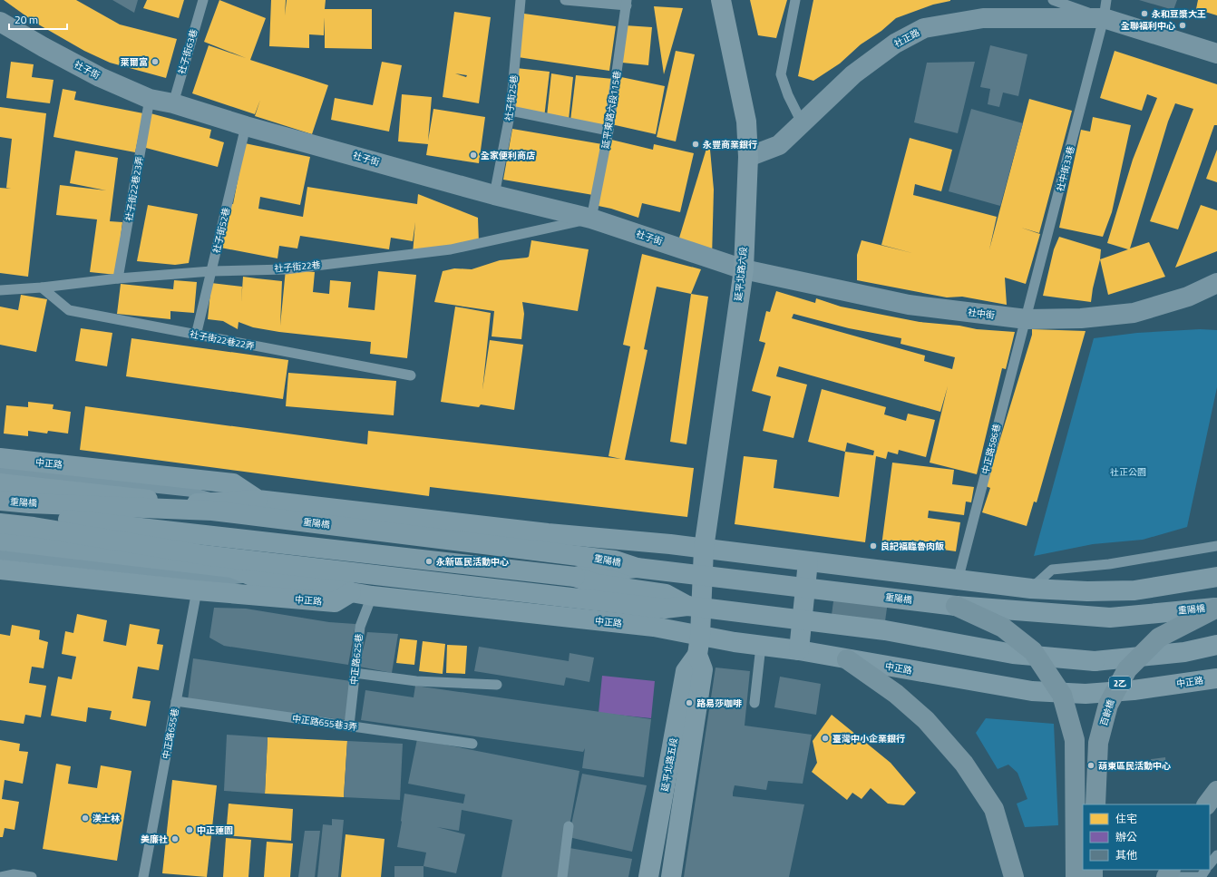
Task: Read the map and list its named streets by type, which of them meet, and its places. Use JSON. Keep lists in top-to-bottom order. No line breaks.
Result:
{"streets":{"main road":["延平北路六段","中正路","重陽橋","2乙","百齡橋","延平北路五段"],"street":["社正路","社子街","社中街"],"lane":["社子街63巷","社子街25巷","延平東路六段115巷","社中街33巷","社子街22巷23弄","社子街52巷","社子街22巷","社子街22巷22弄","中正路586巷","中正路625巷","中正路655巷3弄","中正路655巷"]},"crossings":[["社正路","社中街33巷"],["社正路","延平北路六段"],["社子街63巷","社子街"],["社子街","社子街25巷"],["社子街","延平東路六段115巷"],["社子街","社子街22巷23弄"],["社子街","社子街52巷"],["社子街","社子街22巷"],["社子街","延平北路六段"],["社子街","社中街"],["延平東路六段115巷","社子街22巷"],["社中街33巷","社中街"],["社中街33巷","中正路586巷"],["社子街22巷23弄","社子街22巷"],["社子街52巷","社子街22巷"],["社子街52巷","社子街22巷22弄"],["社子街22巷","社子街22巷22弄"],["延平北路六段","社中街"],["延平北路六段","中正路"],["延平北路六段","延平北路五段"],["社中街","中正路586巷"],["中正路586巷","中正路"],["中正路","中正路625巷"],["中正路","中正路655巷"],["中正路","延平北路五段"],["重陽橋","百齡橋"],["中正路625巷","中正路655巷3弄"],["中正路655巷3弄","中正路655巷"]],"parks":["社正公園"],"places":["永和豆漿大王","全聯福利中心","萊爾富","永豐商業銀行","全家便利商店","良記福臨魯肉飯","永新區民活動中心","路易莎咖啡","臺灣中小企業銀行","葫東區民活動中心","渼士林","中正蓮園","美廉社"],"legend":["住宅","辦公","其他"],"scale_bar":"20 m"}
